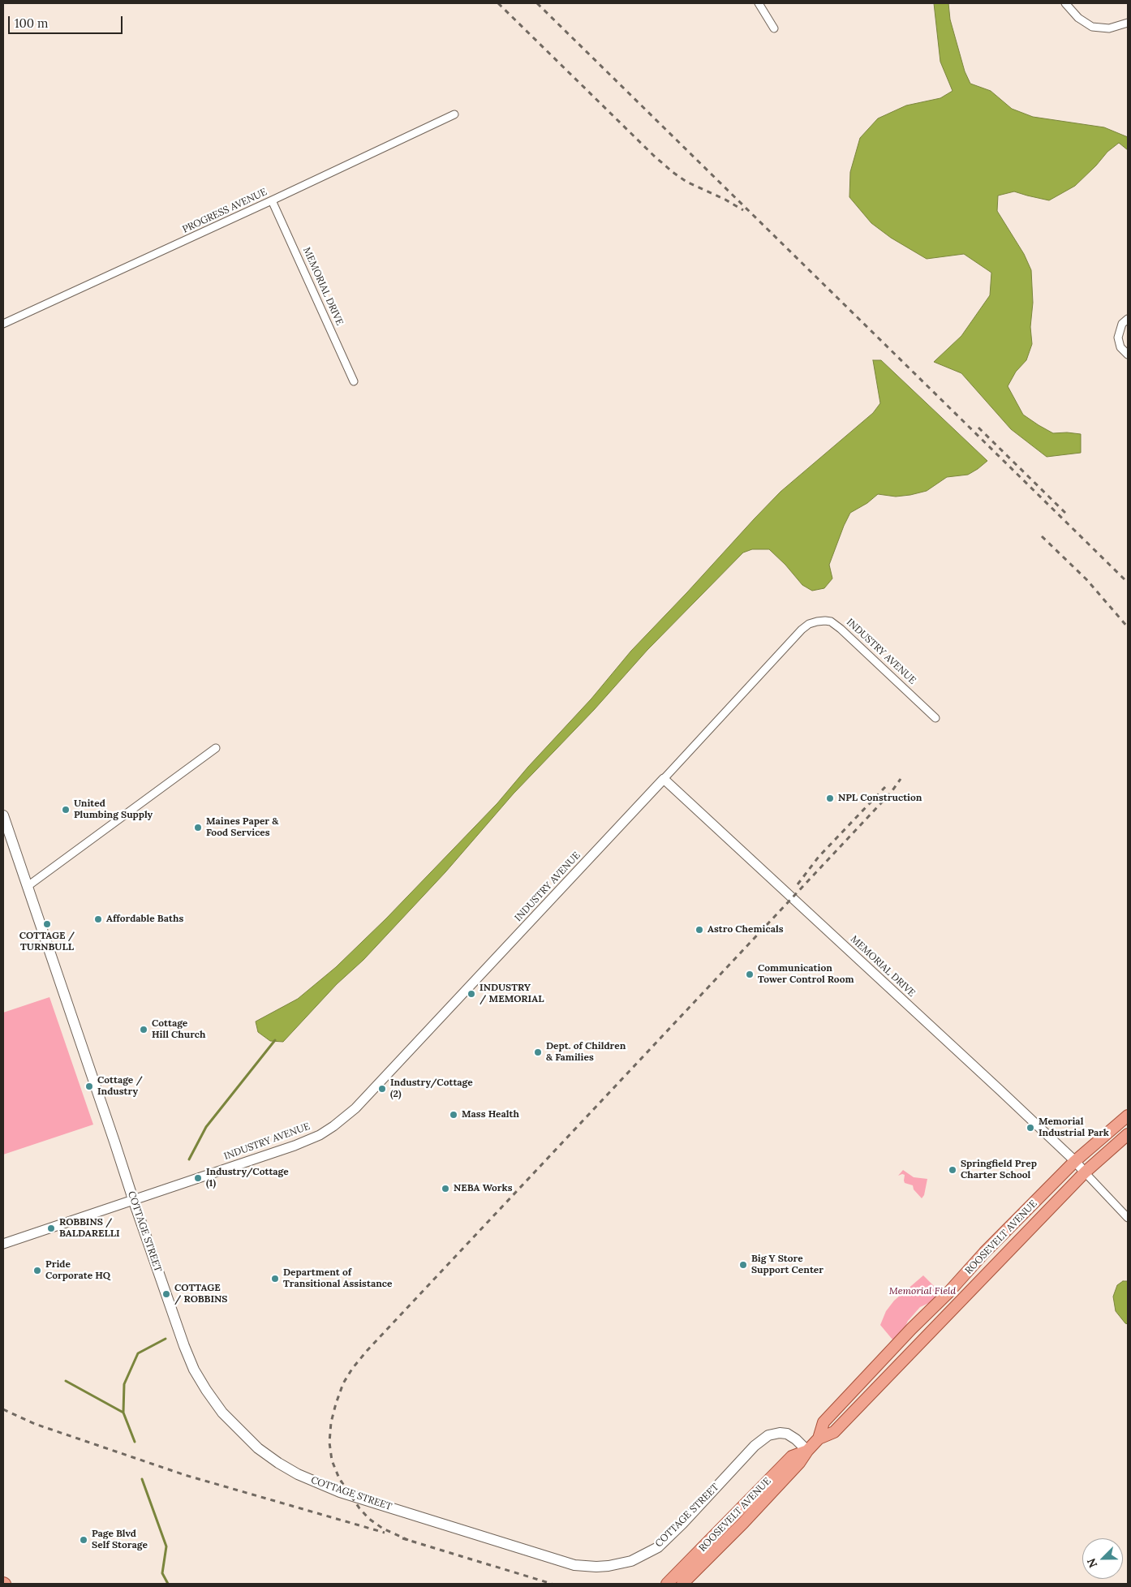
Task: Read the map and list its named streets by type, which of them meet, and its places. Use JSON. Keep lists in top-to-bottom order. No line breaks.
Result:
{"streets":{"main road":["COTTAGE STREET","ROOSEVELT AVENUE"],"street":["PROGRESS AVENUE","MEMORIAL DRIVE","INDUSTRY AVENUE"]},"crossings":[["PROGRESS AVENUE","MEMORIAL DRIVE"],["MEMORIAL DRIVE","INDUSTRY AVENUE"],["MEMORIAL DRIVE","ROOSEVELT AVENUE"],["INDUSTRY AVENUE","COTTAGE STREET"],["COTTAGE STREET","ROOSEVELT AVENUE"]],"parks":["Memorial Field"],"places":["NPL Construction","United Plumbing Supply","Maines Paper & Food Services","Affordable Baths","COTTAGE / TURNBULL","Astro Chemicals","Communication Tower Control Room","INDUSTRY / MEMORIAL","Cottage Hill Church","Dept. of Children & Families","Cottage / Industry","Industry/Cottage (2)","Mass Health","Memorial Industrial Park","Springfield Prep Charter School","Industry/Cottage (1)","NEBA Works","ROBBINS / BALDARELLI","Big Y Store Support Center","Pride Corporate HQ","Department of Transitional Assistance","COTTAGE / ROBBINS","Page Blvd Self Storage"],"scale_bar":"100 m","north":"bottom left"}
